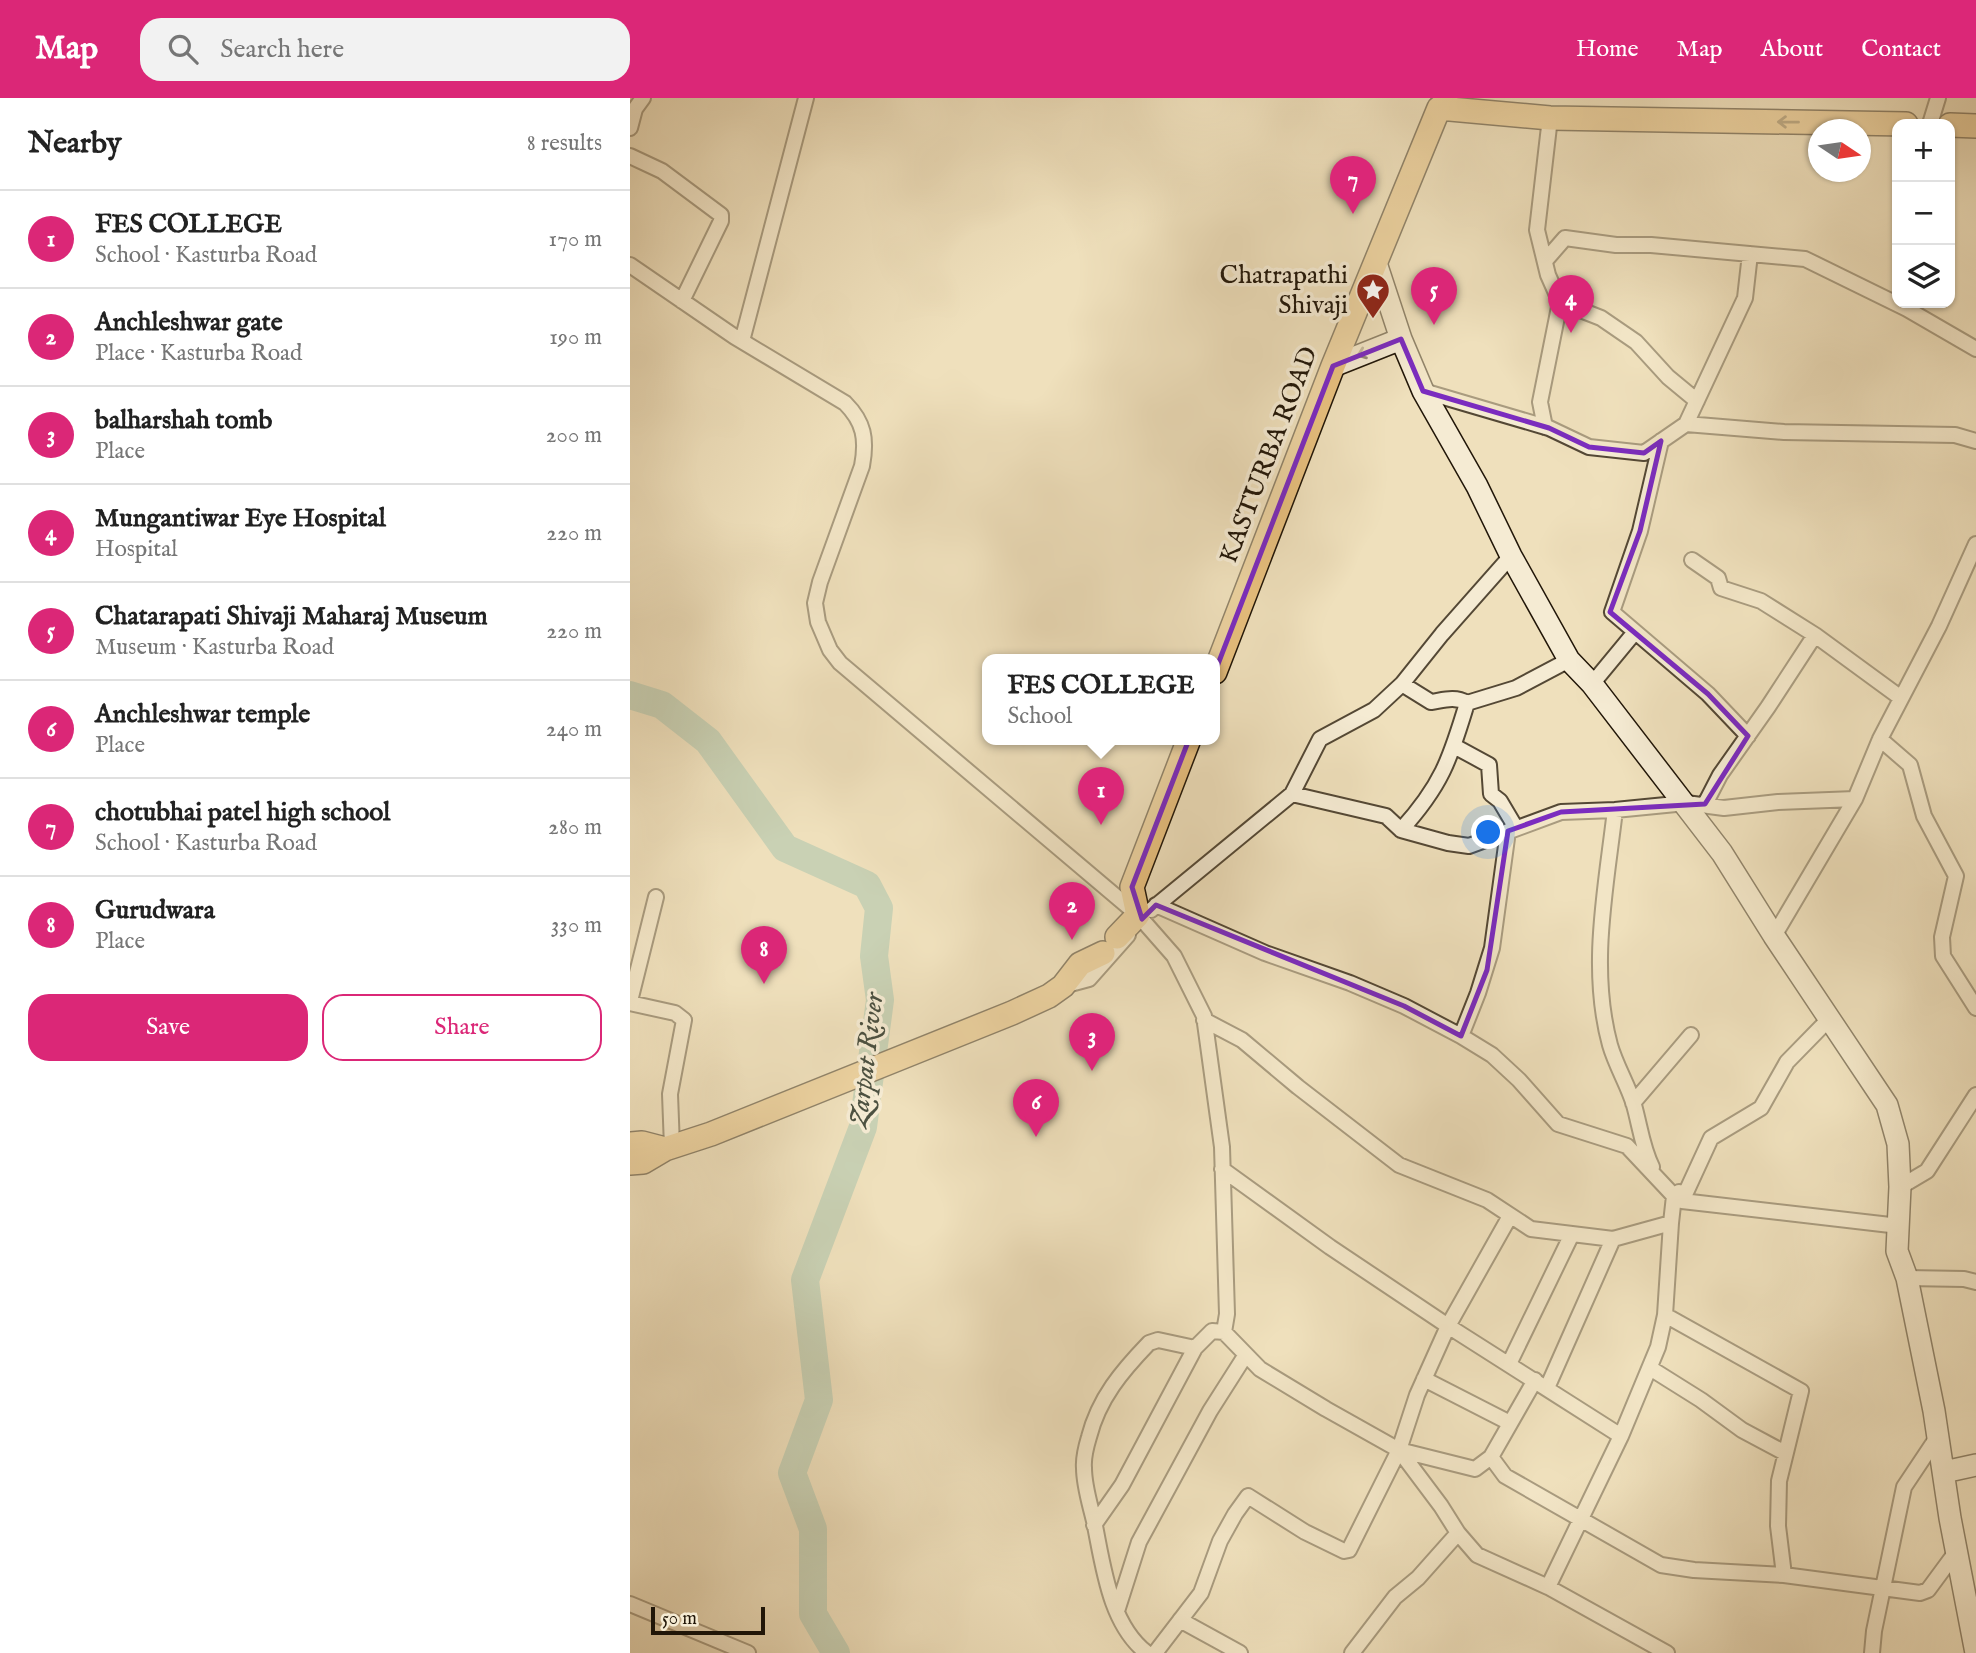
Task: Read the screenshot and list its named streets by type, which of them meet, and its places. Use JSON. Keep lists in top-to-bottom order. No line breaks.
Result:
{"streets":{"main road":["KASTURBA ROAD"]},"water":["Zarpat River"],"places":{"place":["Chatrapathi Shivaji"]},"scale_bar":"50 m","north":"right","page":{"header":"Map","search":"Search here","nav":["Home","Map","About","Contact"],"heading":["Nearby","8 results"],"map_buttons":["+","−"],"pins":["7","5","4","1","2","8","3","6"],"list":[{"mark":"1","name":"FES COLLEGE","note":"School · Kasturba Road","value":"170 m"},{"mark":"2","name":"Anchleshwar gate","note":"Place · Kasturba Road","value":"190 m"},{"mark":"3","name":"balharshah tomb","note":"Place","value":"200 m"},{"mark":"4","name":"Mungantiwar Eye Hospital","note":"Hospital","value":"220 m"},{"mark":"5","name":"Chatarapati Shivaji Maharaj Museum","note":"Museum · Kasturba Road","value":"220 m"},{"mark":"6","name":"Anchleshwar temple","note":"Place","value":"240 m"},{"mark":"7","name":"chotubhai patel high school","note":"School · Kasturba Road","value":"280 m"},{"mark":"8","name":"Gurudwara","note":"Place","value":"330 m"}],"popup":["FES COLLEGE","School"],"buttons":["Save","Share"],"scale":"50 m"}}
